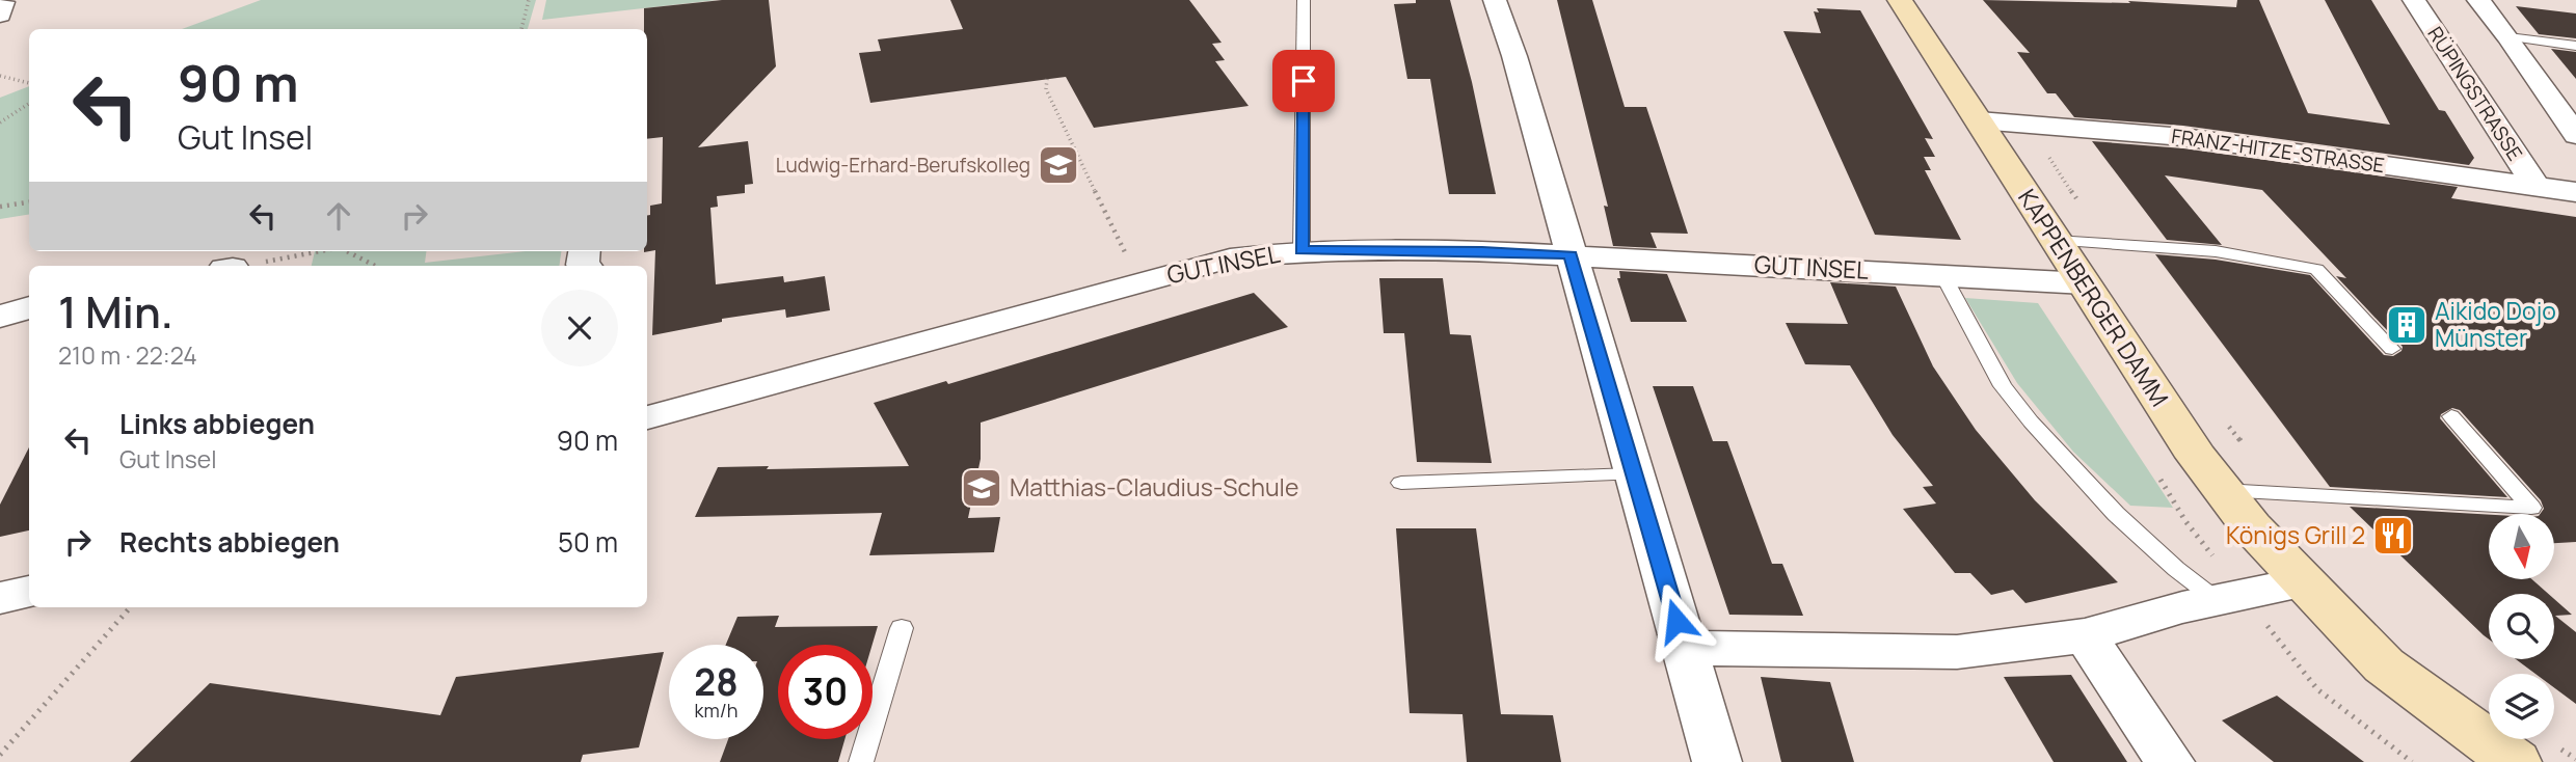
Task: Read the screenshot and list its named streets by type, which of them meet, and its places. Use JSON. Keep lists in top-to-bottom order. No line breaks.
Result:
{"streets":{"main road":["KAPPENBERGER DAMM"],"street":["RÜPINGSTRASSE","FRANZ-HITZE-STRASSE","GUT INSEL"]},"crossings":[["RÜPINGSTRASSE","FRANZ-HITZE-STRASSE"],["FRANZ-HITZE-STRASSE","KAPPENBERGER DAMM"],["GUT INSEL","KAPPENBERGER DAMM"]],"places":{"school or university":["Ludwig-Erhard-Berufskolleg","Matthias-Claudius-Schule"],"building":["Aikido Dojo Münster"],"restaurant":["Königs Grill 2"]},"north":"bottom","page":{"turn":["90 m","Gut Insel"],"heading":["1 Min.","210 m · 22:24"],"list":[{"name":"Links abbiegen","note":"Gut Insel","value":"90 m"},{"name":"Rechts abbiegen","value":"50 m"}],"speed":"28 km/h","limit":"30"}}
